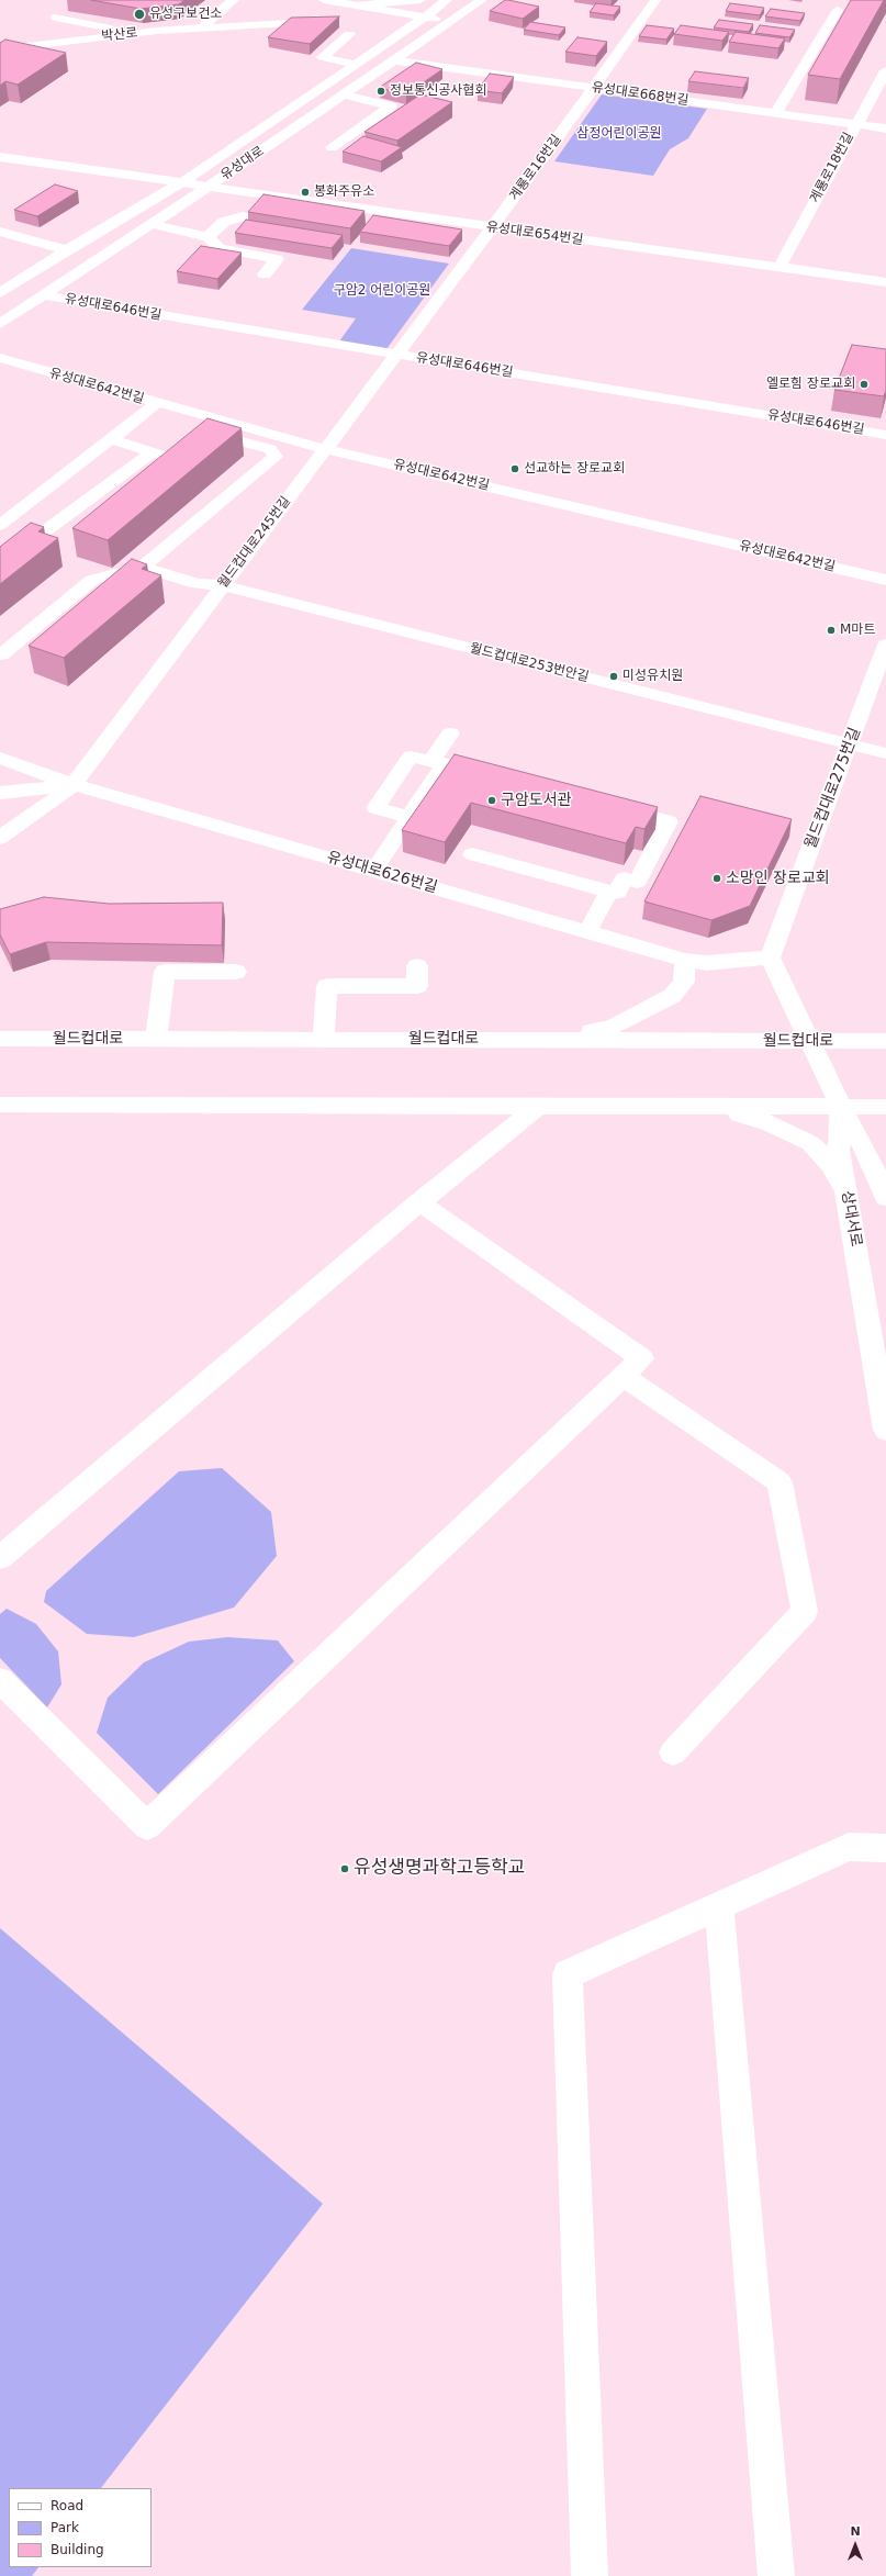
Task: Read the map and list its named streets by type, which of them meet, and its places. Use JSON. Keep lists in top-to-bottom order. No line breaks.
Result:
{"streets":{"street":["박산로","유성대로668번길","유성대로","계룡로16번길","계룡로18번길","유성대로654번길","유성대로646번길","유성대로642번길","월드컵대로245번길","월드컵대로253번안길","월드컵대로275번길","유성대로626번길","월드컵대로","상대서로"]},"crossings":[["유성대로668번길","유성대로"],["유성대로668번길","계룡로16번길"],["유성대로668번길","계룡로18번길"],["유성대로","유성대로654번길"],["유성대로","유성대로646번길"],["계룡로16번길","유성대로654번길"],["계룡로16번길","월드컵대로245번길"],["계룡로18번길","유성대로654번길"],["유성대로654번길","월드컵대로245번길"],["유성대로646번길","월드컵대로245번길"],["유성대로642번길","월드컵대로245번길"],["월드컵대로245번길","월드컵대로253번안길"],["월드컵대로245번길","유성대로626번길"],["월드컵대로253번안길","월드컵대로275번길"],["월드컵대로275번길","유성대로626번길"]],"parks":["삼정어린이공원","구암2 어린이공원"],"places":["유성구보건소","정보통신공사협회","봉화주유소","엘로힘 장로교회","선교하는 장로교회","M마트","미성유치원","구암도서관","소망인 장로교회","유성생명과학고등학교"],"legend":["Road","Park","Building"],"north":"top"}
